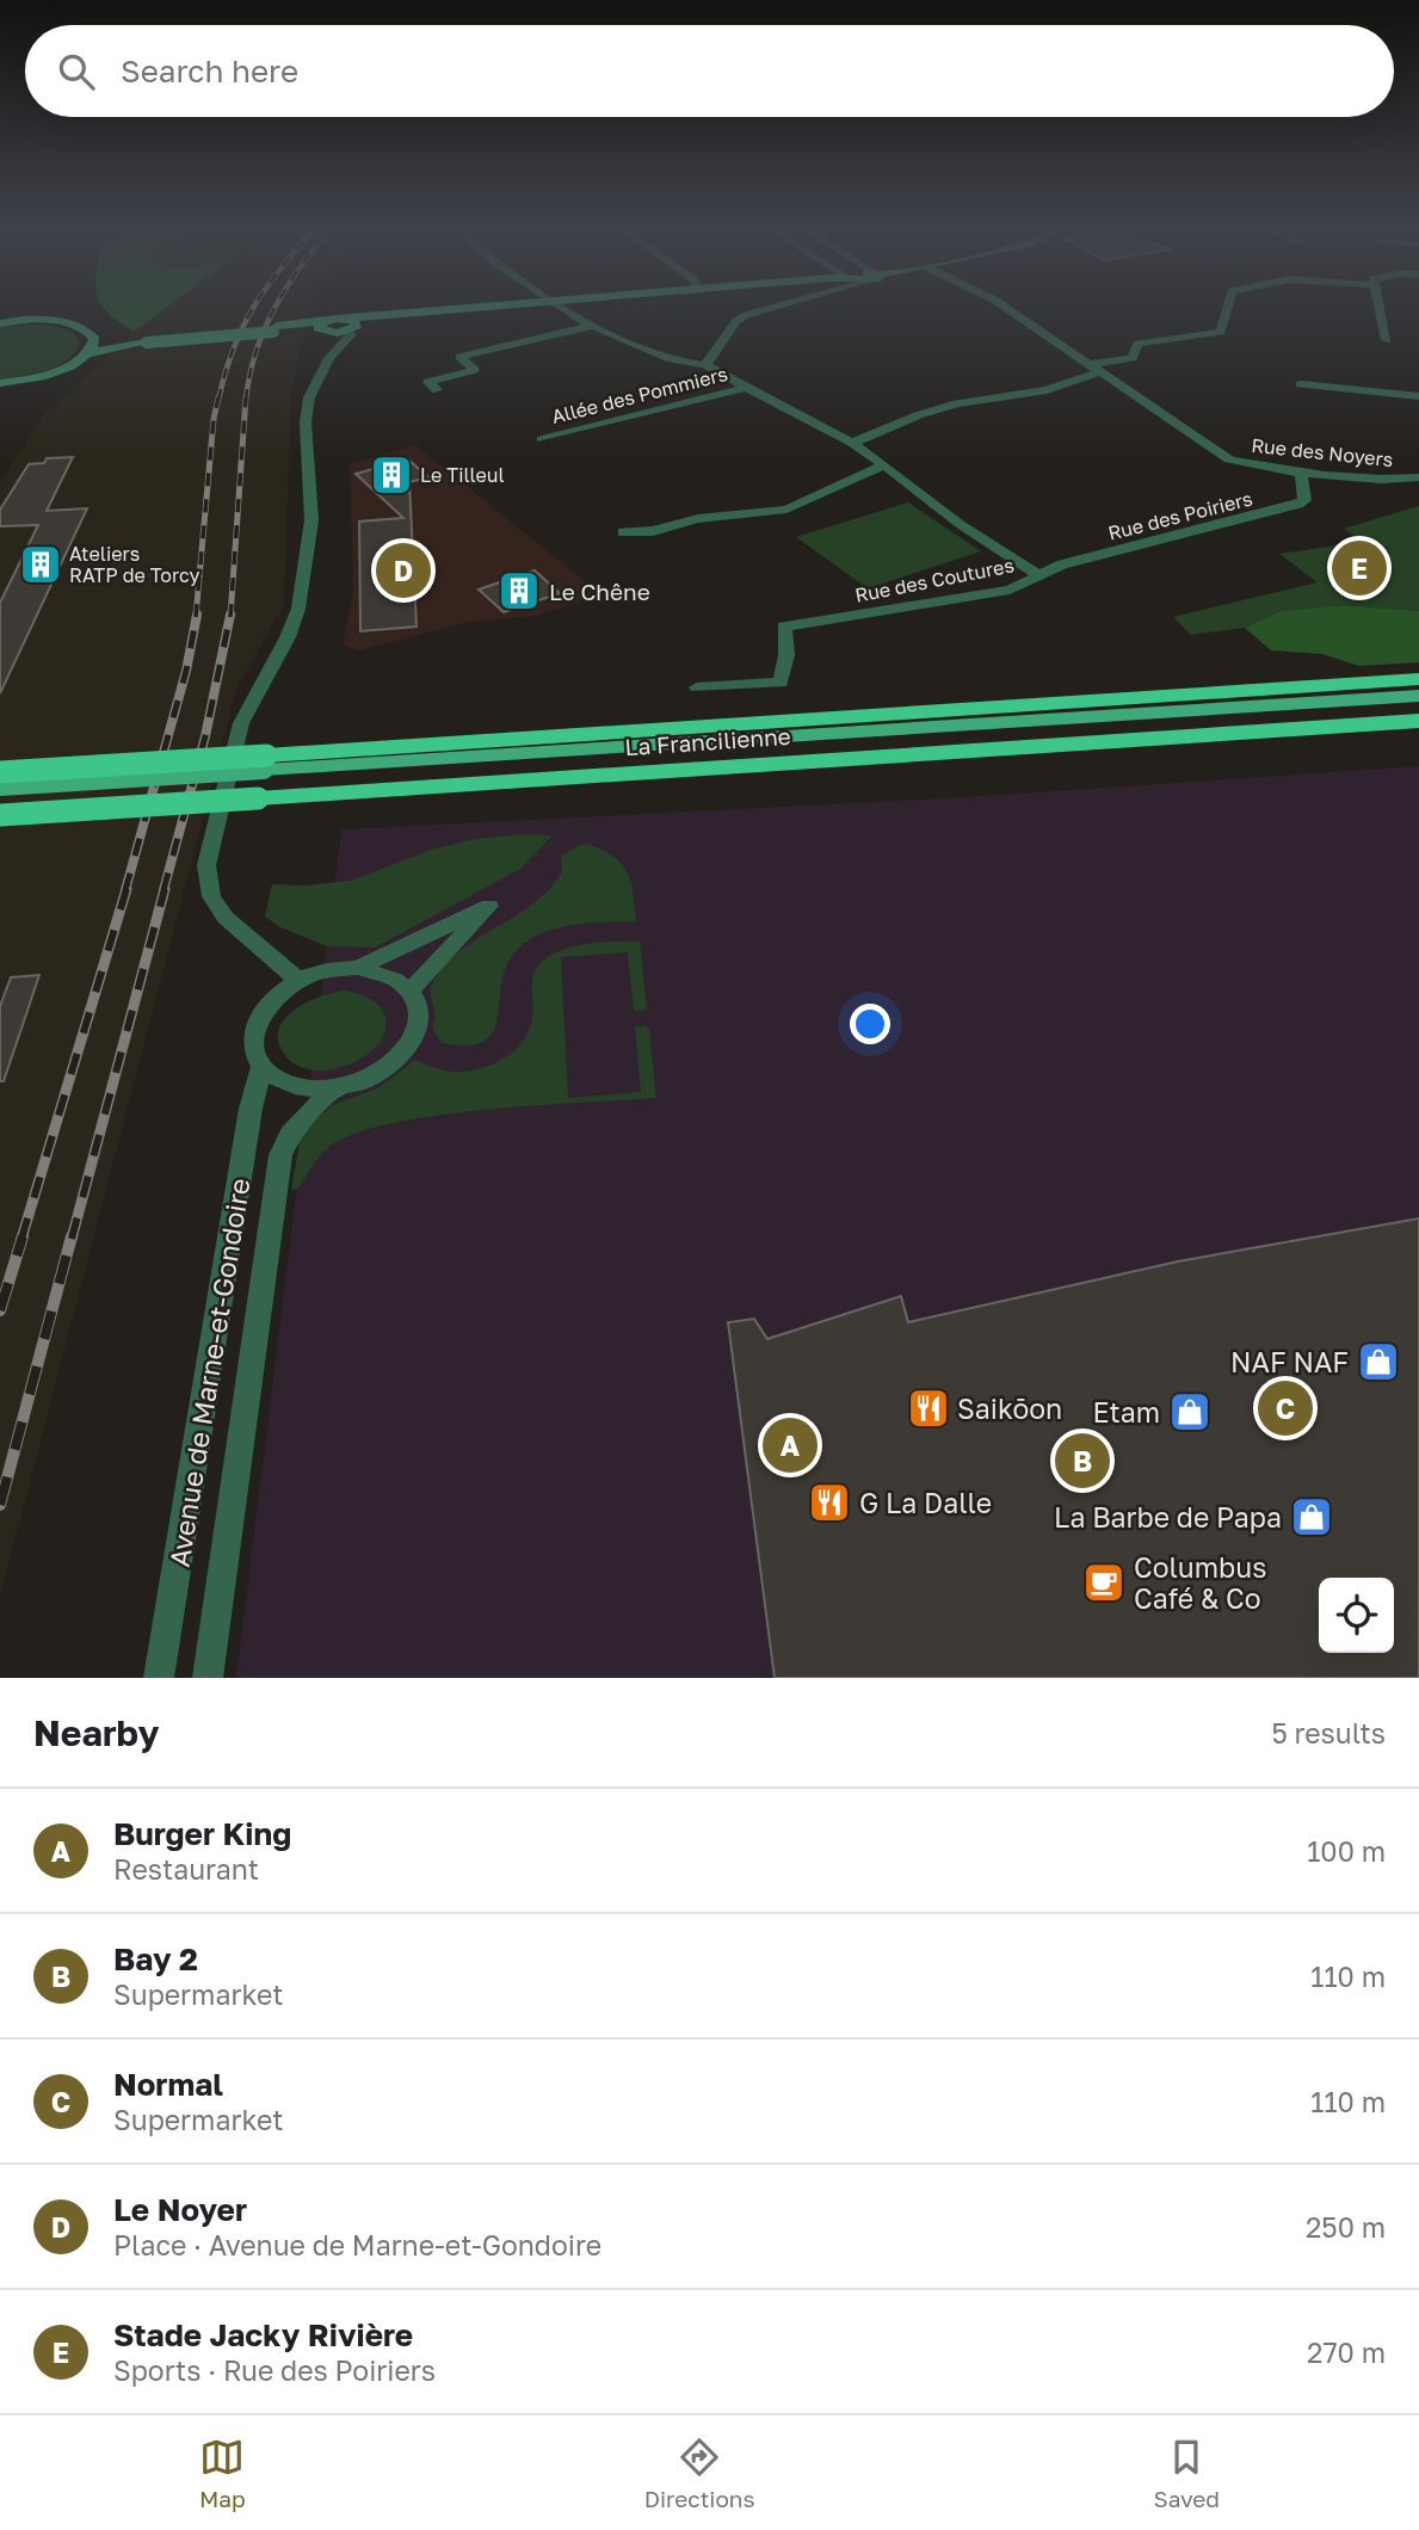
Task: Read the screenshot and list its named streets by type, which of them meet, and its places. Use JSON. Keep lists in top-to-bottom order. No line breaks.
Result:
{"streets":{"highway":["La Francilienne"],"street":["Allée des Pommiers","Rue des Noyers","Rue des Poiriers","Rue des Coutures","Avenue de Marne-et-Gondoire"]},"crossings":[["Allée des Pommiers","Rue des Coutures"],["Rue des Noyers","Rue des Poiriers"],["Rue des Poiriers","Rue des Coutures"]],"places":{"building":["Le Tilleul","Ateliers RATP de Torcy","Le Chêne"],"shop":["NAF NAF","Etam","La Barbe de Papa"],"restaurant":["Saikōon","G La Dalle"],"cafe":["Columbus Café & Co"]},"page":{"search":"Search here","pins":["E","D","C","A","B"],"heading":["Nearby","5 results"],"list":[{"mark":"A","name":"Burger King","note":"Restaurant","value":"100 m"},{"mark":"B","name":"Bay 2","note":"Supermarket","value":"110 m"},{"mark":"C","name":"Normal","note":"Supermarket","value":"110 m"},{"mark":"D","name":"Le Noyer","note":"Place · Avenue de Marne-et-Gondoire","value":"250 m"},{"mark":"E","name":"Stade Jacky Rivière","note":"Sports · Rue des Poiriers","value":"270 m"}],"nav":["Map","Directions","Saved"]}}
